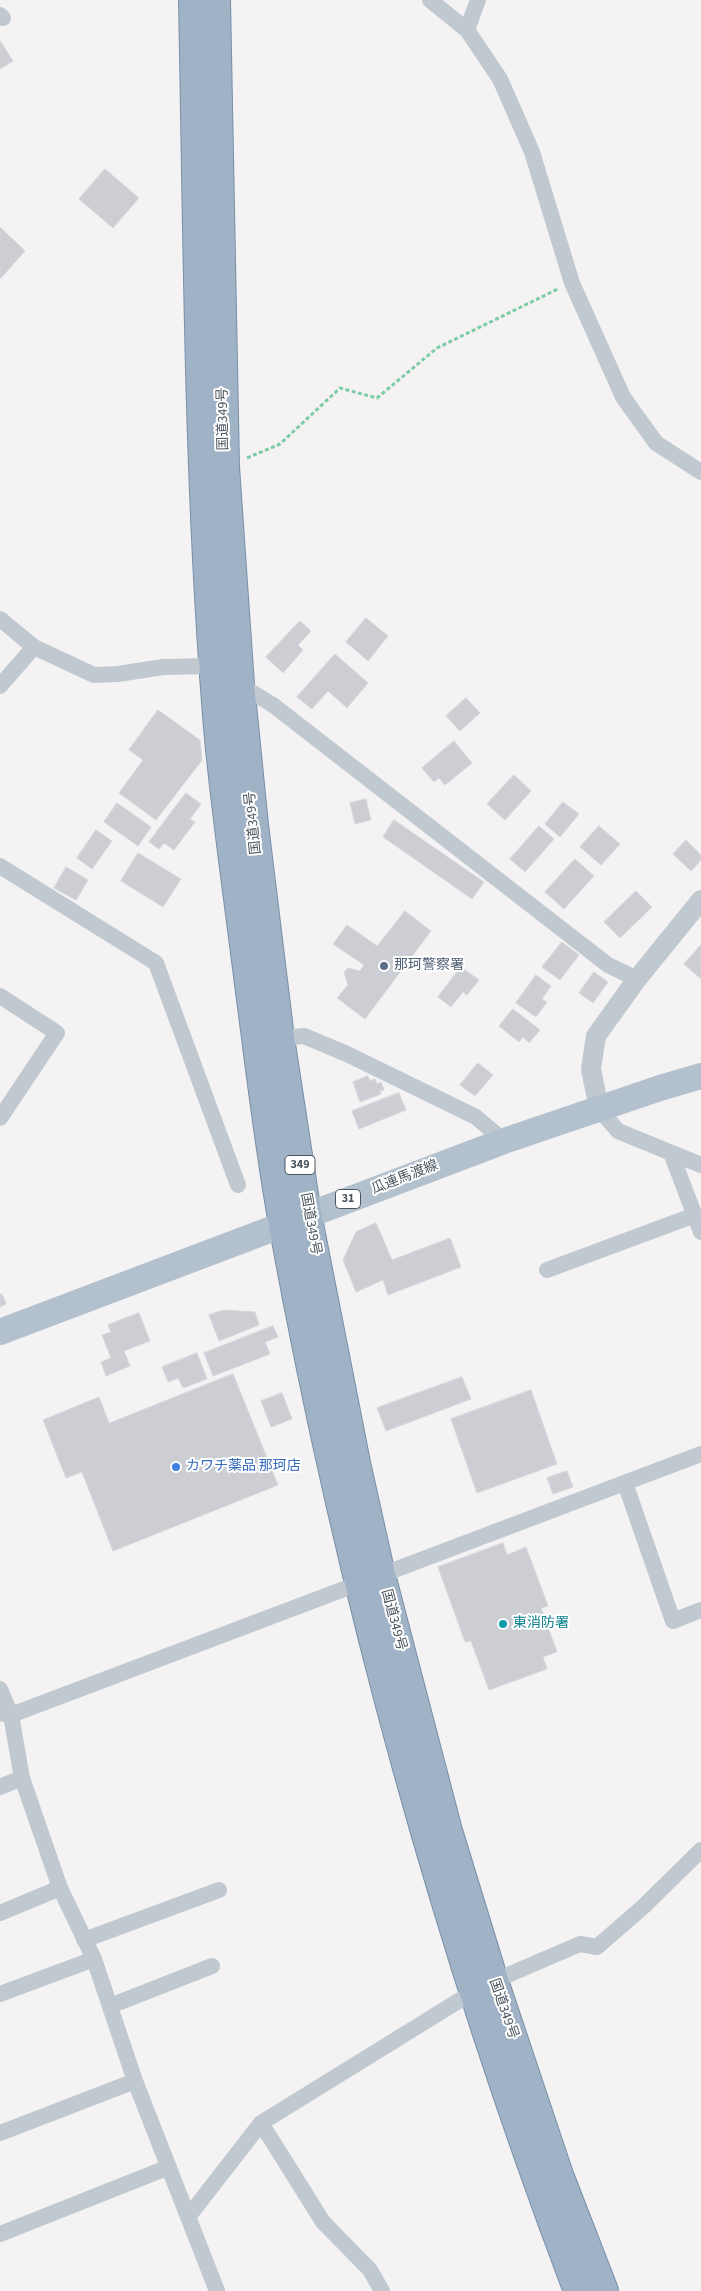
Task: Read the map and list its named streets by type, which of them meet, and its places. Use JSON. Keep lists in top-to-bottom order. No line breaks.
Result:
{"streets":{"highway":["国道349号","349"],"main road":["瓜連馬渡線","31"]},"crossings":[["国道349号","瓜連馬渡線"]],"places":["那珂警察署","カワチ薬品 那珂店","東消防署"]}
